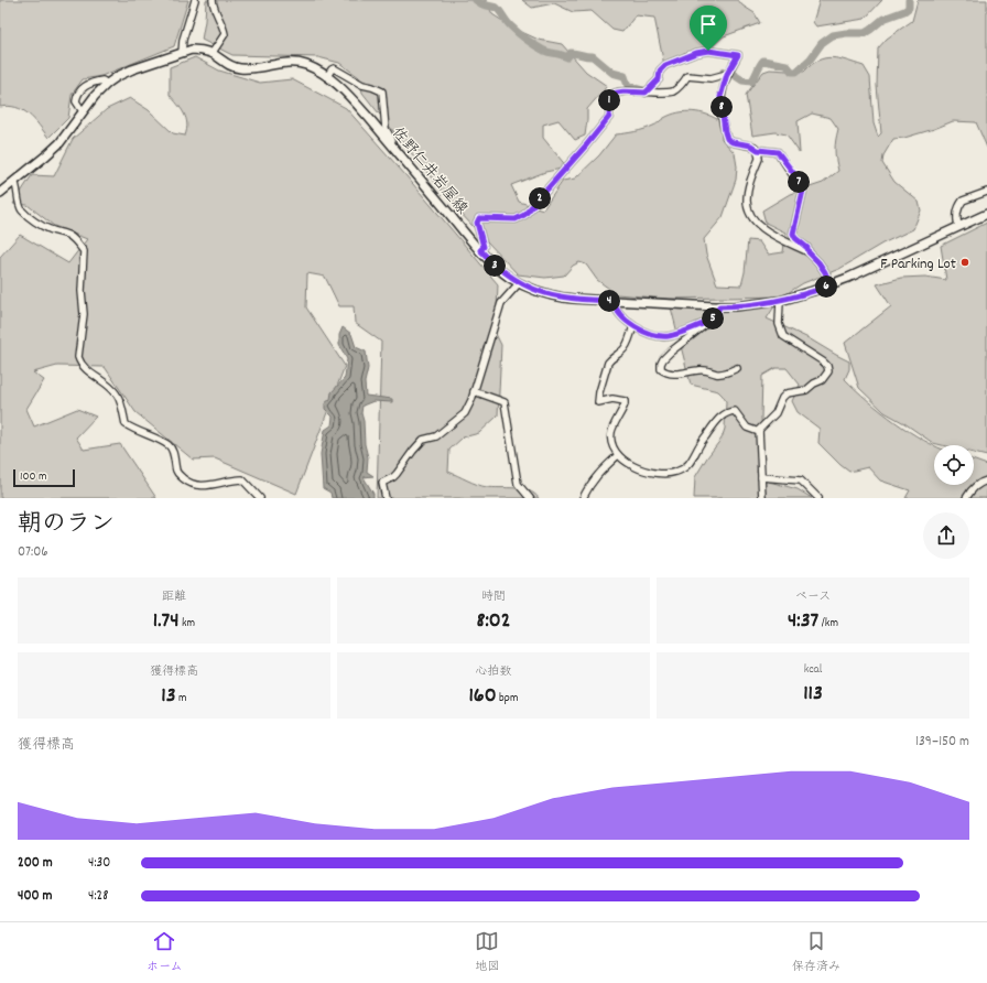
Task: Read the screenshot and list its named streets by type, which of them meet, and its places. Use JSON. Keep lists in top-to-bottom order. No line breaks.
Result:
{"streets":{"main road":["佐野仁井岩屋線"]},"places":["F Parking Lot"],"scale_bar":"100 m","page":{"pins":["1","8","7","2","3","6","4","5"],"scale":"100 m","heading":["朝のラン","07:06"],"stats":[["距離","1.74 km"],["時間","8:02"],["ペース","4:37 /km"],["獲得標高","13 m"],["心拍数","160 bpm"],["kcal","113"]],"chart":["獲得標高","139–150 m"],"list":[{"name":"200 m","note":"4:30"},{"name":"400 m","note":"4:28"}],"tabs":["ホーム","地図","保存済み"]}}
